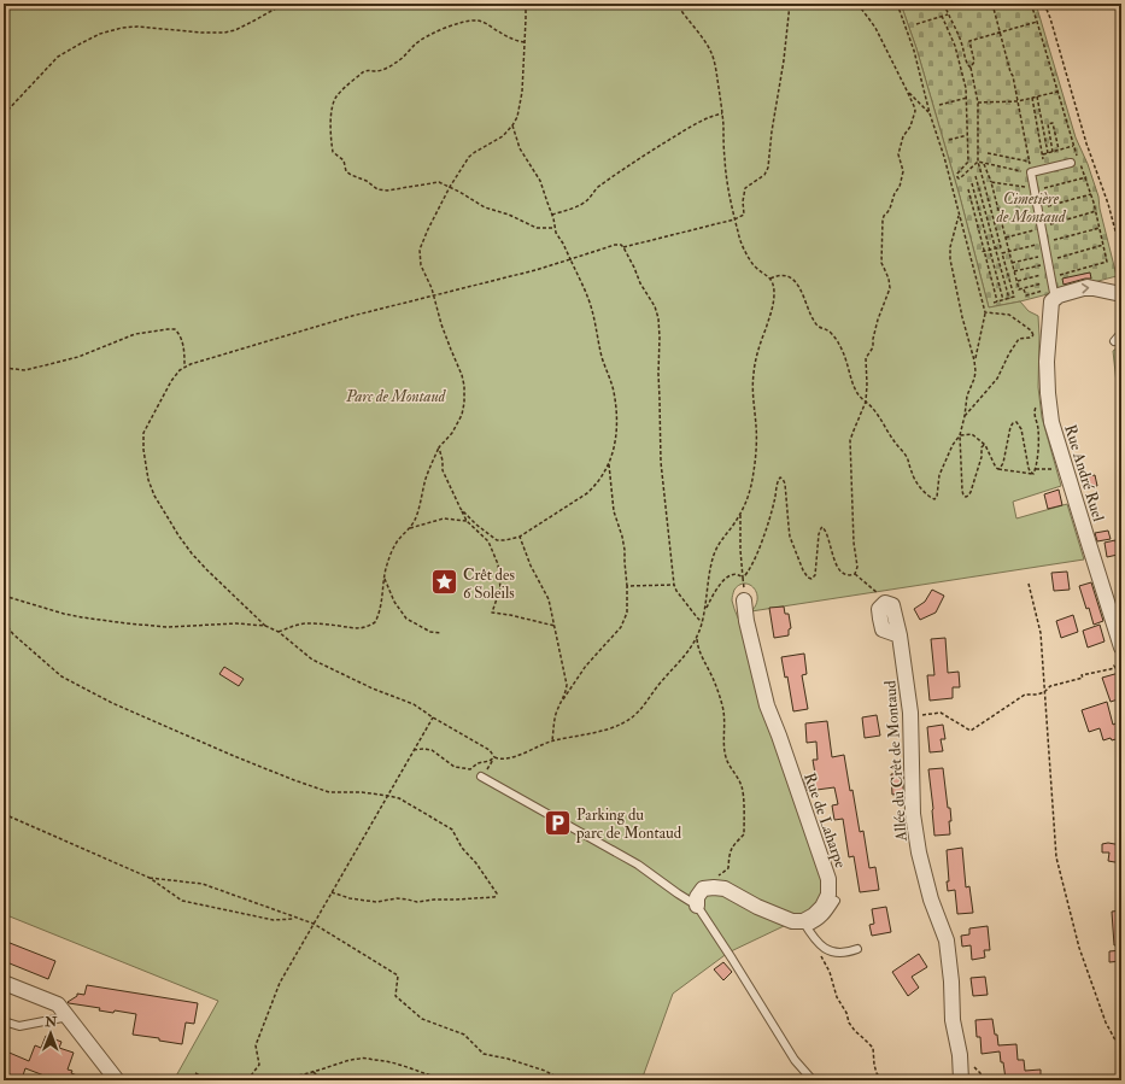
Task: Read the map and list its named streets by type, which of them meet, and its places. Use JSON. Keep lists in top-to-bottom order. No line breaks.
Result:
{"streets":{"street":["Rue André Ruel","Allée du Crêt de Montaud","Rue de Laharpe"]},"parks":["Cimetière de Montaud","Parc de Montaud"],"places":{"place":["Crêt des 6 Soleils"],"parking":["Parking du parc de Montaud"]},"north":"top"}
